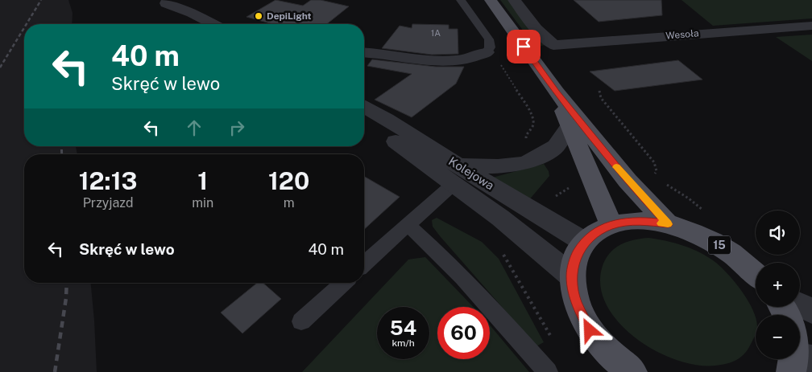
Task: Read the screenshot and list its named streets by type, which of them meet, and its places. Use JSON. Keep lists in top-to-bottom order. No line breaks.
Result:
{"streets":{"main road":["15"],"street":["Wesoła","Kolejowa"]},"crossings":[["Kolejowa","15"]],"places":["DepiLight"],"house_numbers":["1A"],"page":{"turn":["40 m","Skręć w lewo"],"eta":["12:13","Przyjazd","1","min","120","m"],"map_buttons":["+","−"],"list":[{"name":"Skręć w lewo","value":"40 m"}],"speed":"54 km/h","limit":"60"}}
